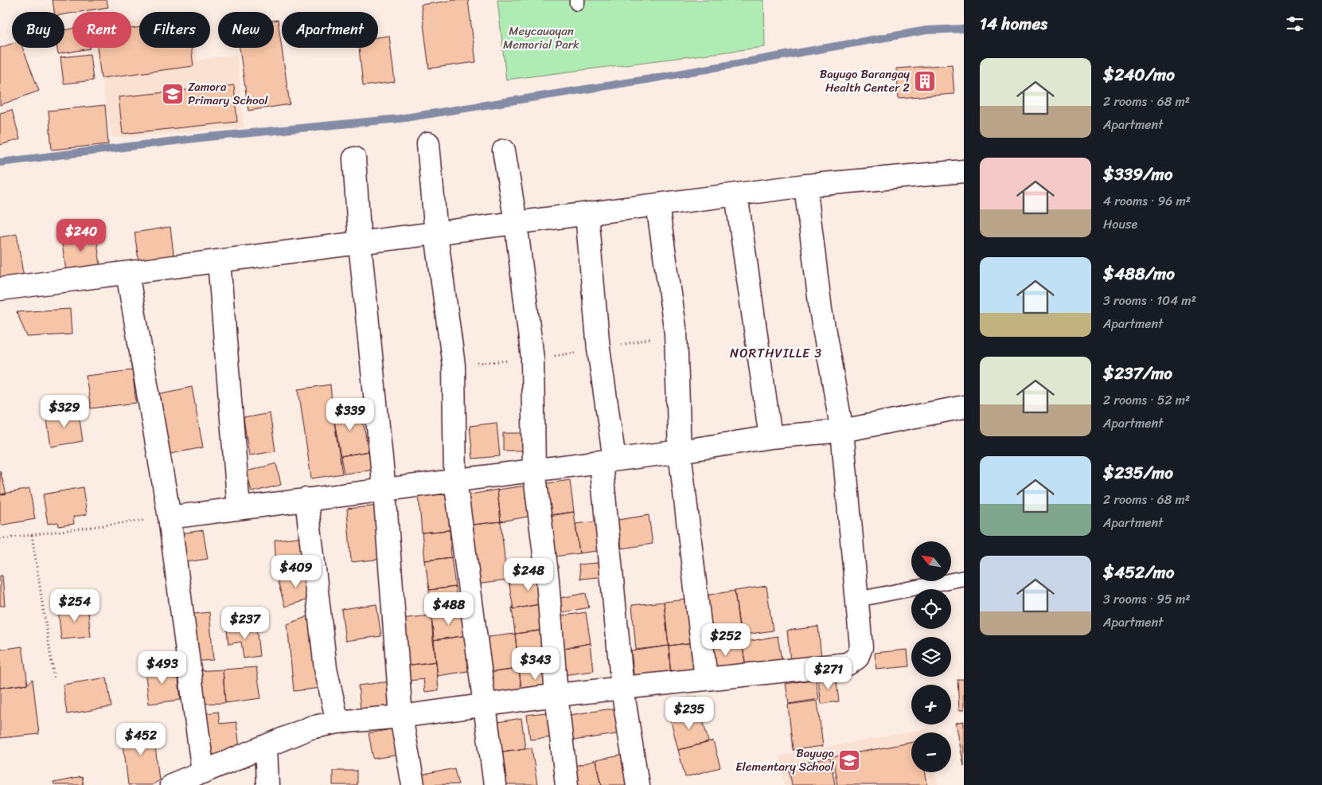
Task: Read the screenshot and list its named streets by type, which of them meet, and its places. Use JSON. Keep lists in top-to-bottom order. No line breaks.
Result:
{"districts":["NORTHVILLE 3"],"parks":["Meycauayan Memorial Park"],"places":{"building":["Bayugo Barangay Health Center 2"],"school or university":["Zamora Primary School","Bayugo Elementary School"]},"north":"top left","page":{"heading":"14 homes","chip":["Buy","Rent","Filters","New","Apartment"],"list":[{"name":"$240/mo","note":"2 rooms · 68 m² · Apartment"},{"name":"$339/mo","note":"4 rooms · 96 m² · House"},{"name":"$488/mo","note":"3 rooms · 104 m² · Apartment"},{"name":"$237/mo","note":"2 rooms · 52 m² · Apartment"},{"name":"$235/mo","note":"2 rooms · 68 m² · Apartment"},{"name":"$452/mo","note":"3 rooms · 95 m² · Apartment"}],"price":["$240","$329","$339","$409","$248","$254","$488","$237","$252","$343","$493","$271","$235","$452"],"map_buttons":["+","−"]}}
